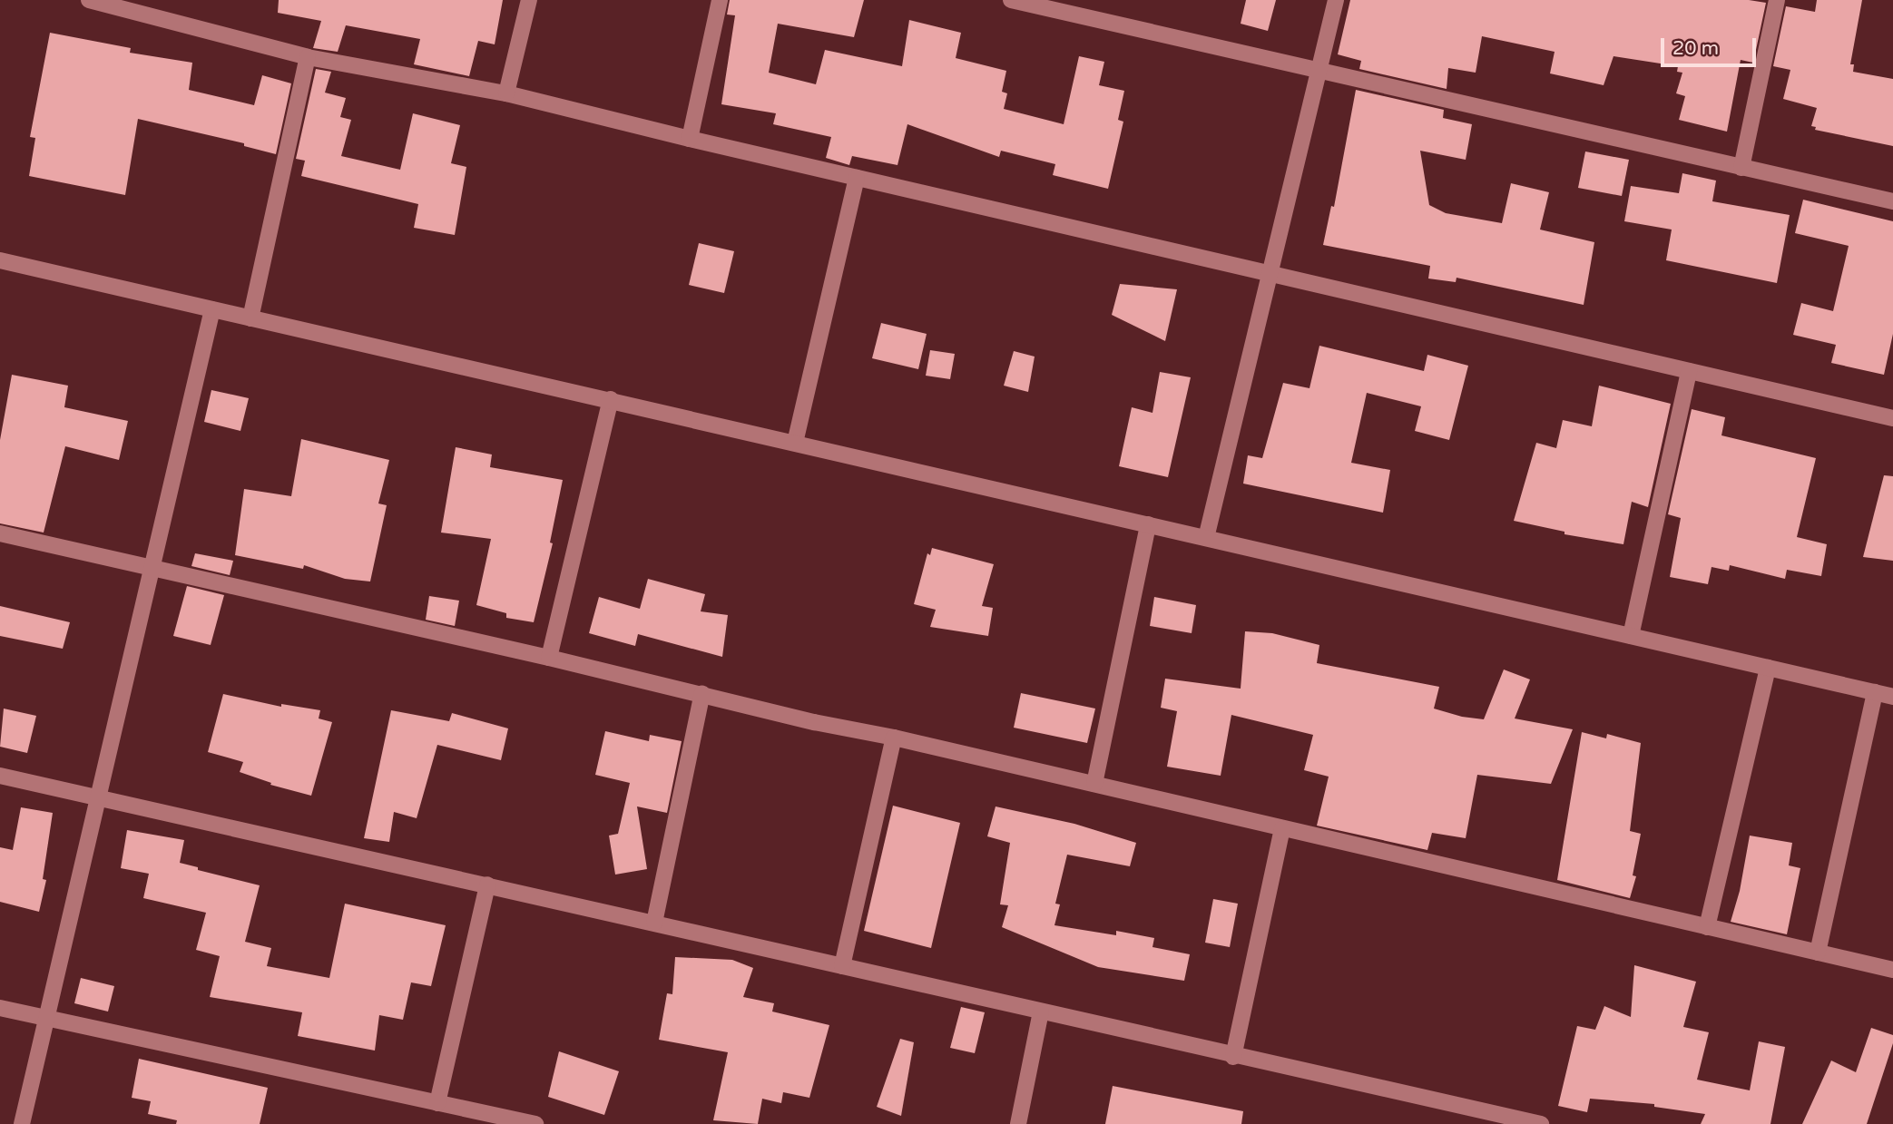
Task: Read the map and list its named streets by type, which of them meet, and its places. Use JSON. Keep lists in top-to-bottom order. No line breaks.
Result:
{"scale_bar":"20 m"}
